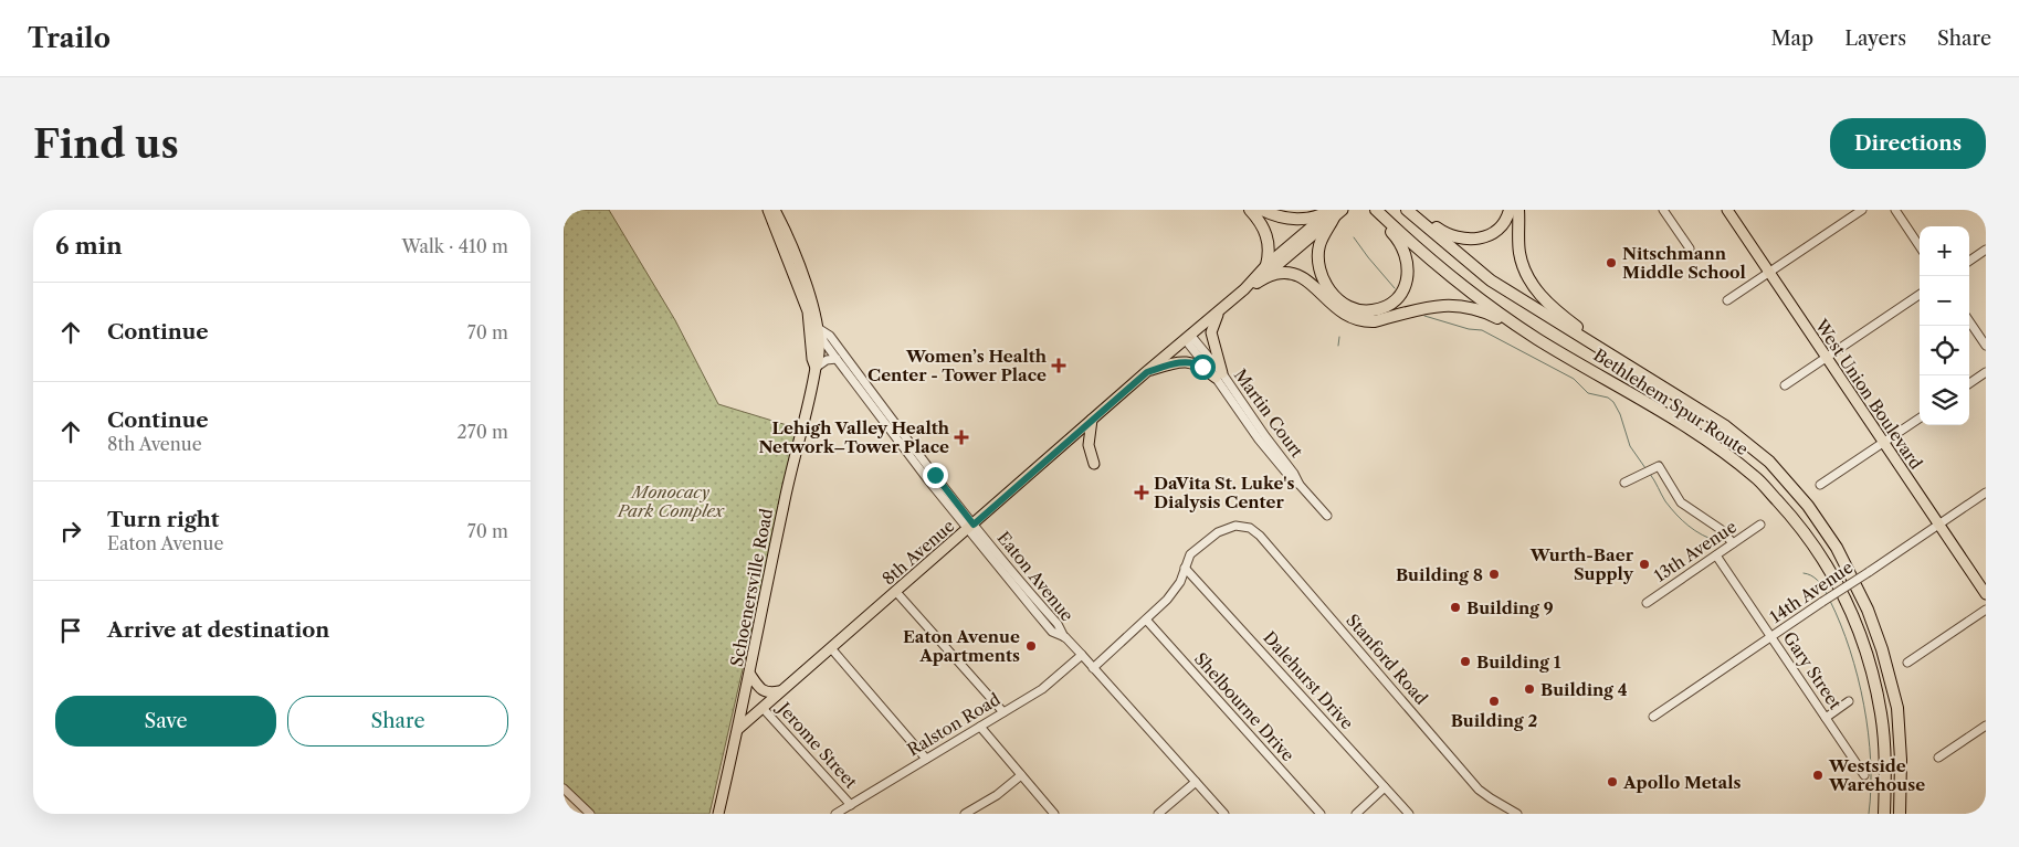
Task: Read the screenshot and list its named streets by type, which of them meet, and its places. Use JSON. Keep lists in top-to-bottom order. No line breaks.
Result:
{"streets":{"highway":["Bethlehem Spur Route"],"main road":["West Union Boulevard","8th Avenue","Schoenersville Road"],"street":["Martin Court","13th Avenue","Eaton Avenue","14th Avenue","Stanford Road","Gary Street","Dalehurst Drive","Shelbourne Drive","Ralston Road","Jerome Street"]},"crossings":[["West Union Boulevard","14th Avenue"],["Martin Court","8th Avenue"],["13th Avenue","Gary Street"],["8th Avenue","Eaton Avenue"],["8th Avenue","Schoenersville Road"],["8th Avenue","Jerome Street"],["Eaton Avenue","Schoenersville Road"],["Eaton Avenue","Ralston Road"],["14th Avenue","Gary Street"],["Stanford Road","Dalehurst Drive"],["Ralston Road","Jerome Street"]],"parks":["Monocacy Park Complex"],"places":{"other":["Nitschmann Middle School","Wurth-Baer Supply","Building 8","Building 9","Eaton Avenue Apartments","Building 1","Building 4","Building 2","Westside Warehouse","Apollo Metals"],"health":["Women’s Health Center - Tower Place","Lehigh Valley Health Network–Tower Place","DaVita St. Luke's Dialysis Center"]},"page":{"header":"Trailo","nav":["Map","Layers","Share"],"buttons":["Directions",["Save","Share"]],"title":"Find us","heading":["6 min","Walk · 410 m"],"map_buttons":["+","−"],"list":[["Continue","70 m"],["Continue","8th Avenue","270 m"],["Turn right","Eaton Avenue","70 m"],"Arrive at destination"]}}
